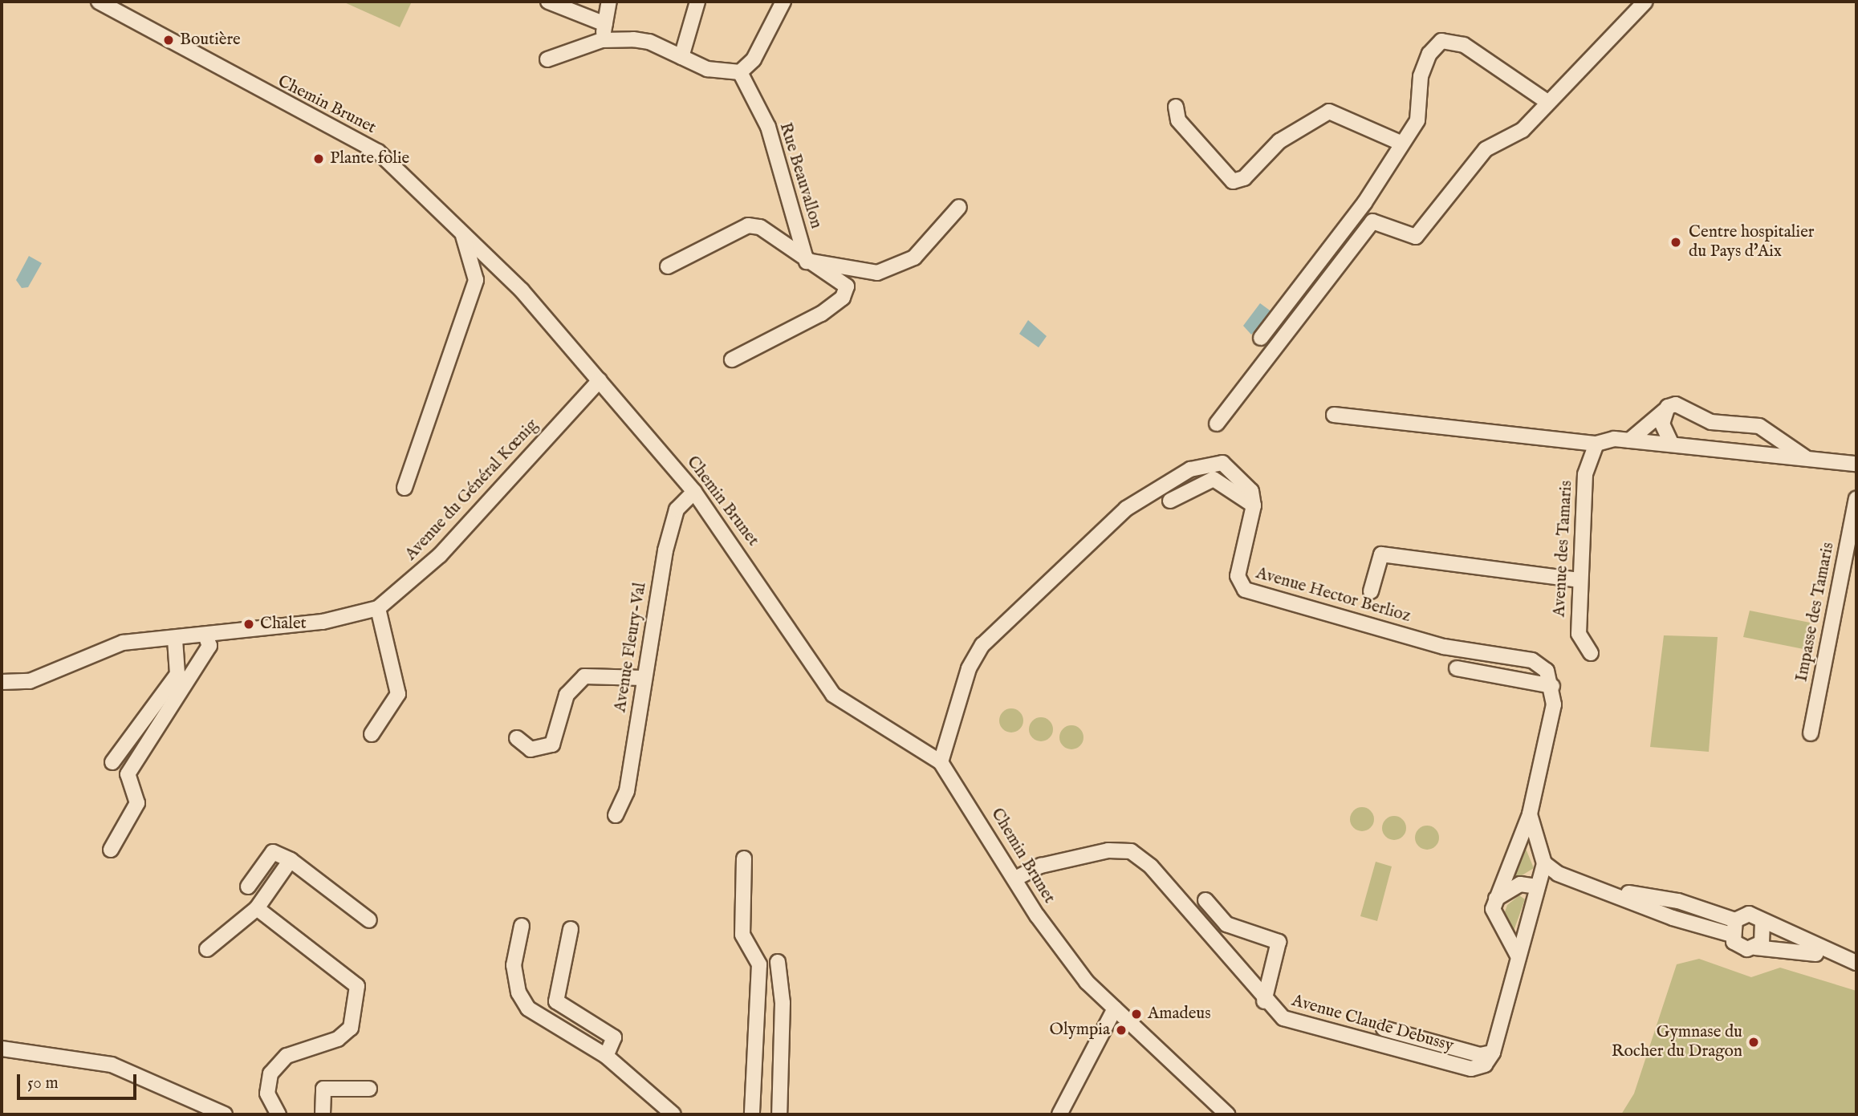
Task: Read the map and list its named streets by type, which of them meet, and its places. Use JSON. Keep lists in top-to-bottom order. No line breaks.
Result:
{"streets":{"street":["Chemin Brunet","Rue Beauvallon","Avenue du Général Kœnig","Avenue des Tamaris","Avenue Hector Berlioz","Impasse des Tamaris","Avenue Fleury-Val","Avenue Claude Debussy"]},"crossings":[["Chemin Brunet","Avenue du Général Kœnig"],["Chemin Brunet","Avenue Fleury-Val"],["Chemin Brunet","Avenue Claude Debussy"]],"places":["Boutière","Plante folie","Centre hospitalier du Pays d'Aix","Chalet","Amadeus","Olympia","Gymnase du Rocher du Dragon"],"scale_bar":"50 m"}
